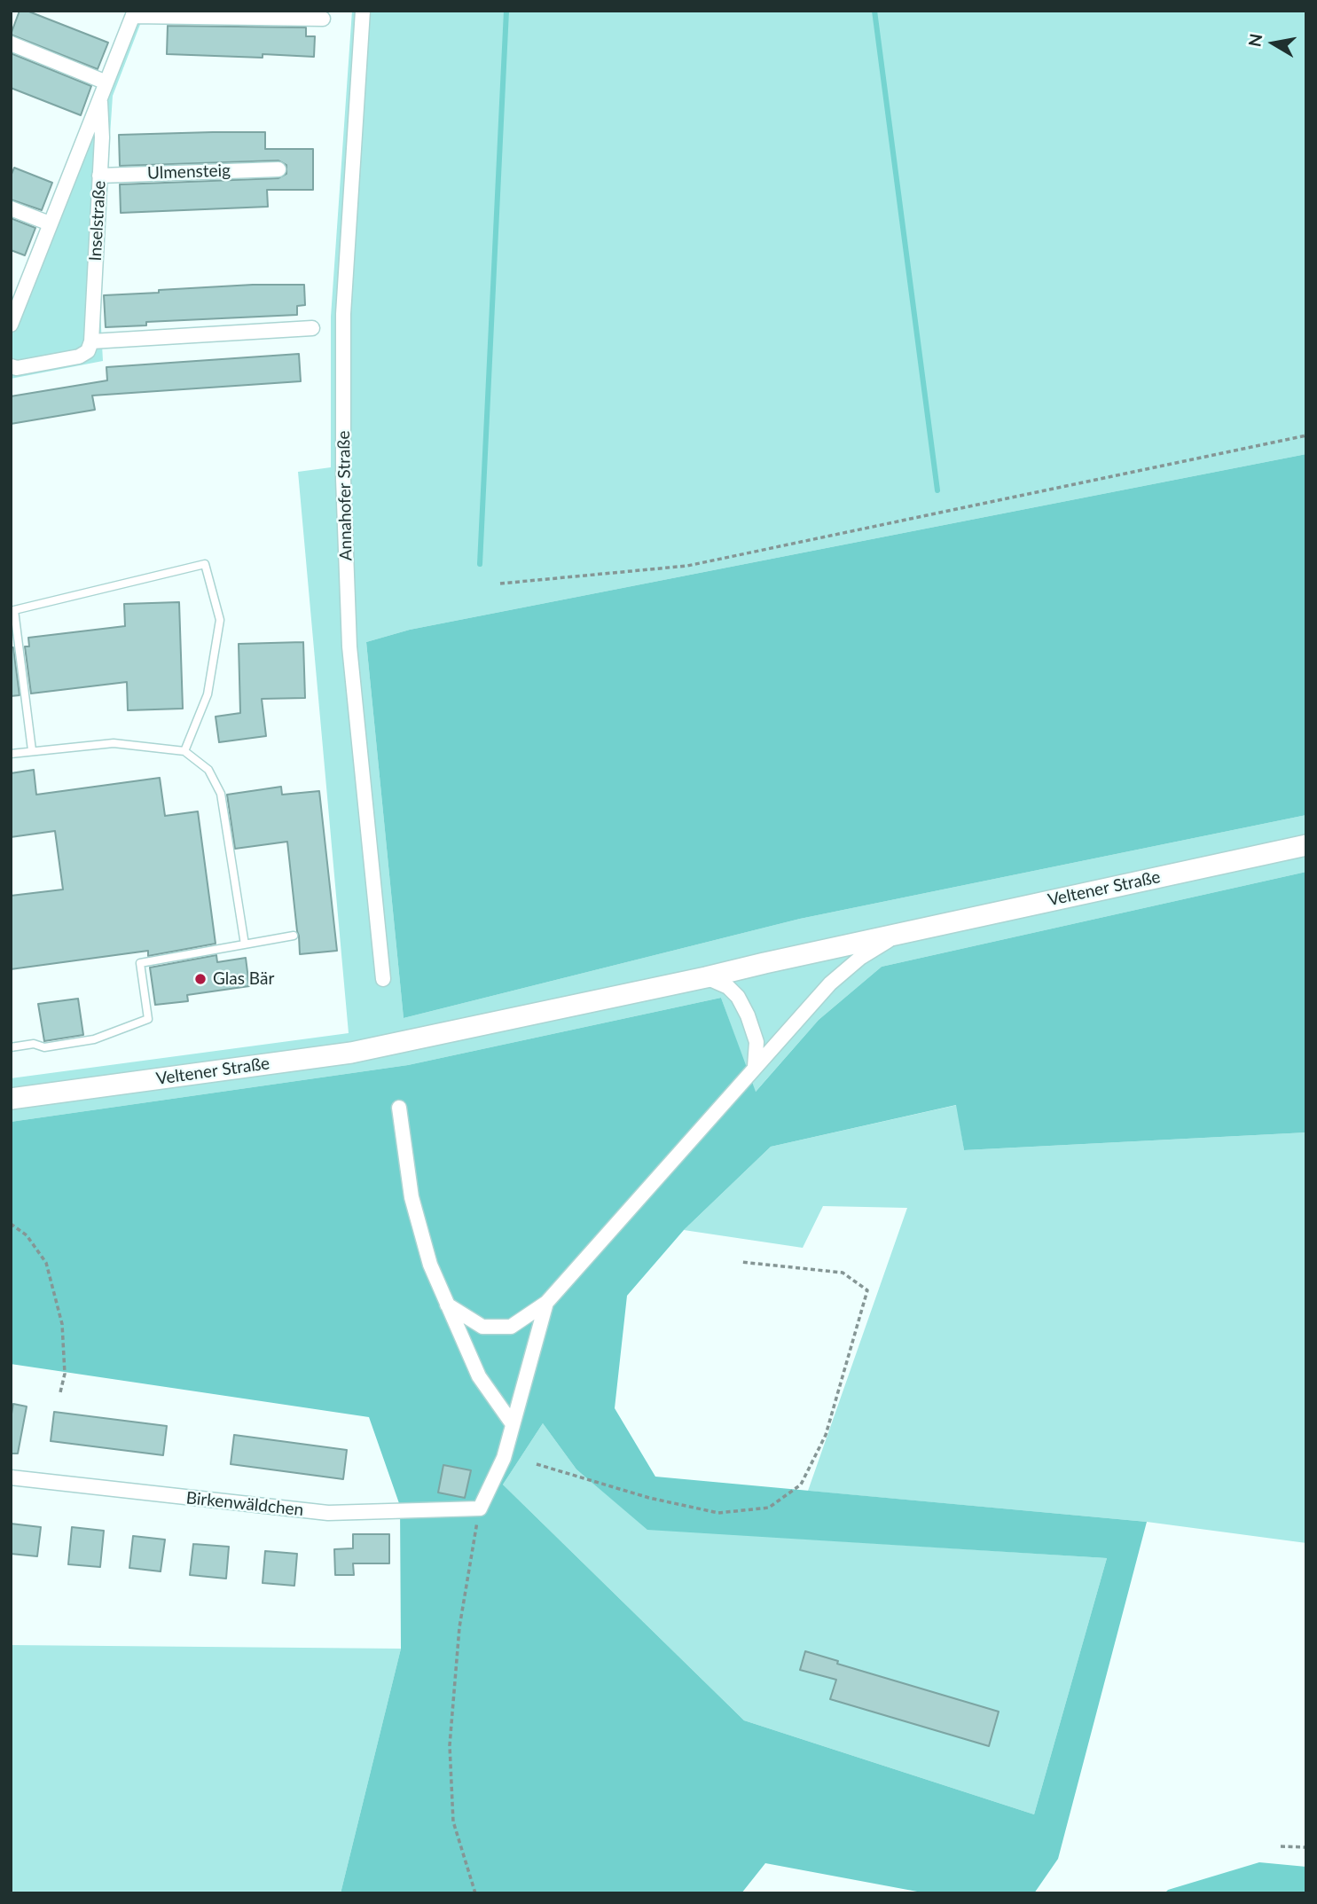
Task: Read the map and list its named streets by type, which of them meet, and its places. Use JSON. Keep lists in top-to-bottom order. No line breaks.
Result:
{"streets":{"main road":["Veltener Straße"],"street":["Ulmensteig","Inselstraße","Annahofer Straße","Birkenwäldchen"]},"crossings":[["Ulmensteig","Inselstraße"]],"places":["Glas Bär"],"north":"left"}
